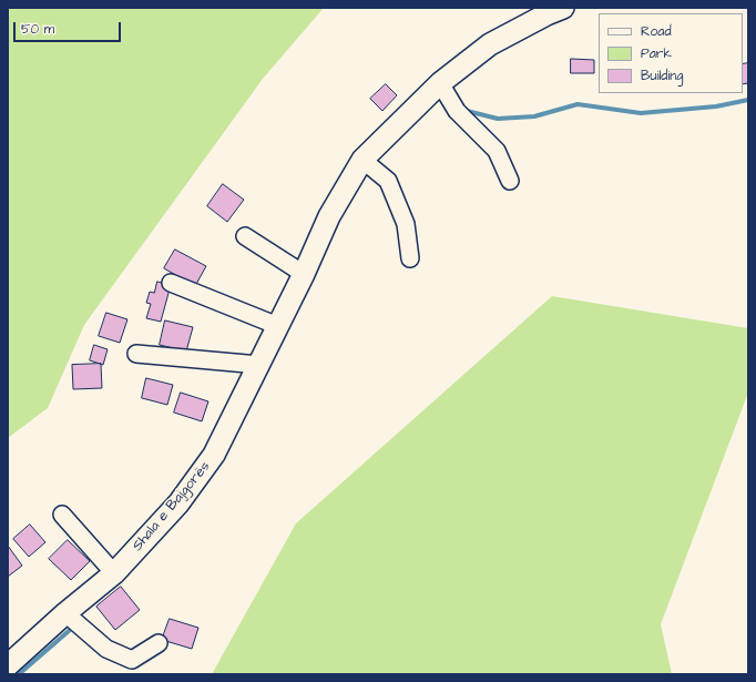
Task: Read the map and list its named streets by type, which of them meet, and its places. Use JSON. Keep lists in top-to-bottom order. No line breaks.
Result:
{"streets":{"main road":["Shala e Bajgorës"]},"legend":["Road","Park","Building"],"scale_bar":"50 m"}
